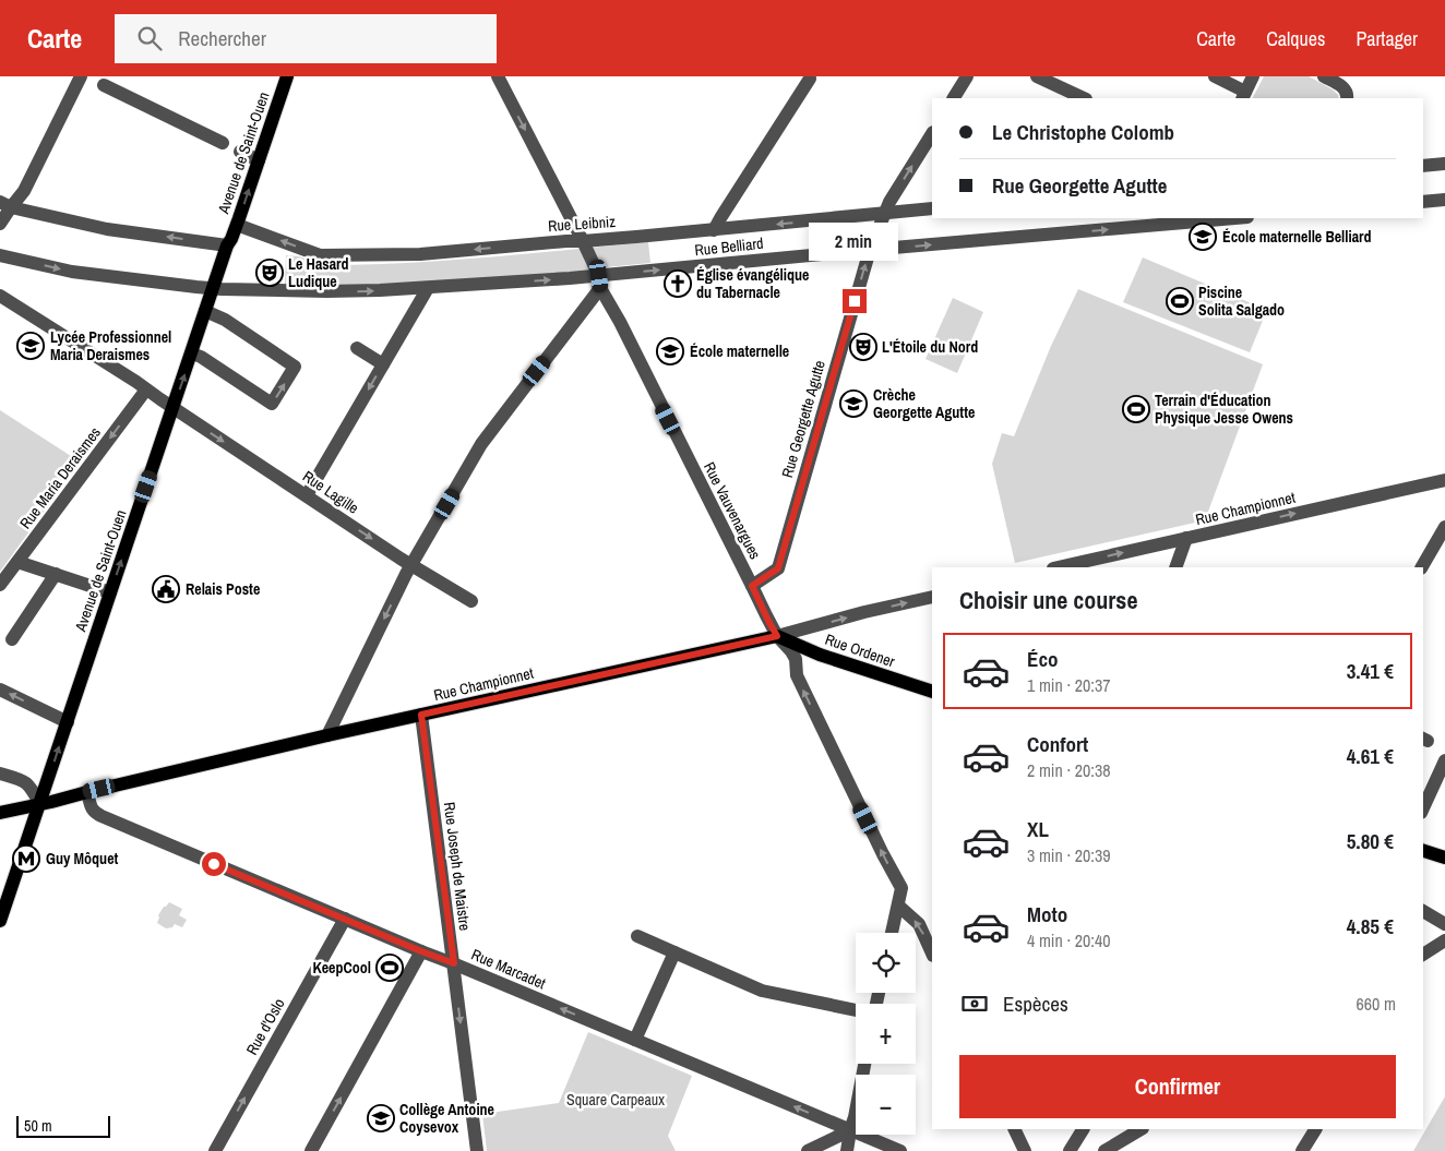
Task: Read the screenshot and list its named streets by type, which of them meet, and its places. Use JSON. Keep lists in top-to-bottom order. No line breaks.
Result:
{"streets":{"main road":["Avenue de Saint-Ouen","Rue Championnet","Rue Ordener"],"street":["Rue Leibniz","Rue Belliard","Rue Georgette Agutte","Rue Maria Deraismes","Rue Lagille","Rue Vauvenargues","Rue Joseph de Maistre","Rue Marcadet","Rue d'Oslo"]},"crossings":[["Avenue de Saint-Ouen","Rue Leibniz"],["Avenue de Saint-Ouen","Rue Belliard"],["Avenue de Saint-Ouen","Rue Lagille"],["Avenue de Saint-Ouen","Rue Championnet"],["Rue Leibniz","Rue Georgette Agutte"],["Rue Leibniz","Rue Vauvenargues"],["Rue Belliard","Rue Georgette Agutte"],["Rue Belliard","Rue Vauvenargues"],["Rue Georgette Agutte","Rue Vauvenargues"],["Rue Maria Deraismes","Rue Lagille"],["Rue Championnet","Rue Vauvenargues"],["Rue Championnet","Rue Ordener"],["Rue Championnet","Rue Joseph de Maistre"],["Rue Championnet","Rue Marcadet"],["Rue Vauvenargues","Rue Ordener"],["Rue Joseph de Maistre","Rue Marcadet"],["Rue Marcadet","Rue d'Oslo"]],"one_way":["Avenue de Saint-Ouen","Rue Leibniz","Rue Belliard","Rue Georgette Agutte","Rue Maria Deraismes","Rue Lagille","Rue Championnet","Rue Joseph de Maistre"],"parks":["Square Carpeaux"],"places":{"school or university":["École maternelle Belliard","Lycée Professionnel Maria Deraismes","École maternelle","Crèche Georgette Agutte","Collège Antoine Coysevox"],"theatre":["Le Hasard Ludique","L'Étoile du Nord"],"church":["Église évangélique du Tabernacle"],"sports":["Piscine Solita Salgado","Terrain d'Éducation Physique Jesse Owens","KeepCool"],"public building":["Relais Poste"],"metro station":["Guy Môquet"]},"scale_bar":"50 m","page":{"header":"Carte","search":"Rechercher","nav":["Carte","Calques","Partager"],"banner":["Le Christophe Colomb","Rue Georgette Agutte"],"bubble":"2 min","heading":"Choisir une course","list":[{"name":"Éco","note":"1 min · 20:37","value":"3.41 €"},{"name":"Confort","note":"2 min · 20:38","value":"4.61 €"},{"name":"XL","note":"3 min · 20:39","value":"5.80 €"},{"name":"Moto","note":"4 min · 20:40","value":"4.85 €"}],"map_buttons":["+","−"],"pay":["Espèces","660 m"],"buttons":"Confirmer","scale":"50 m"}}
